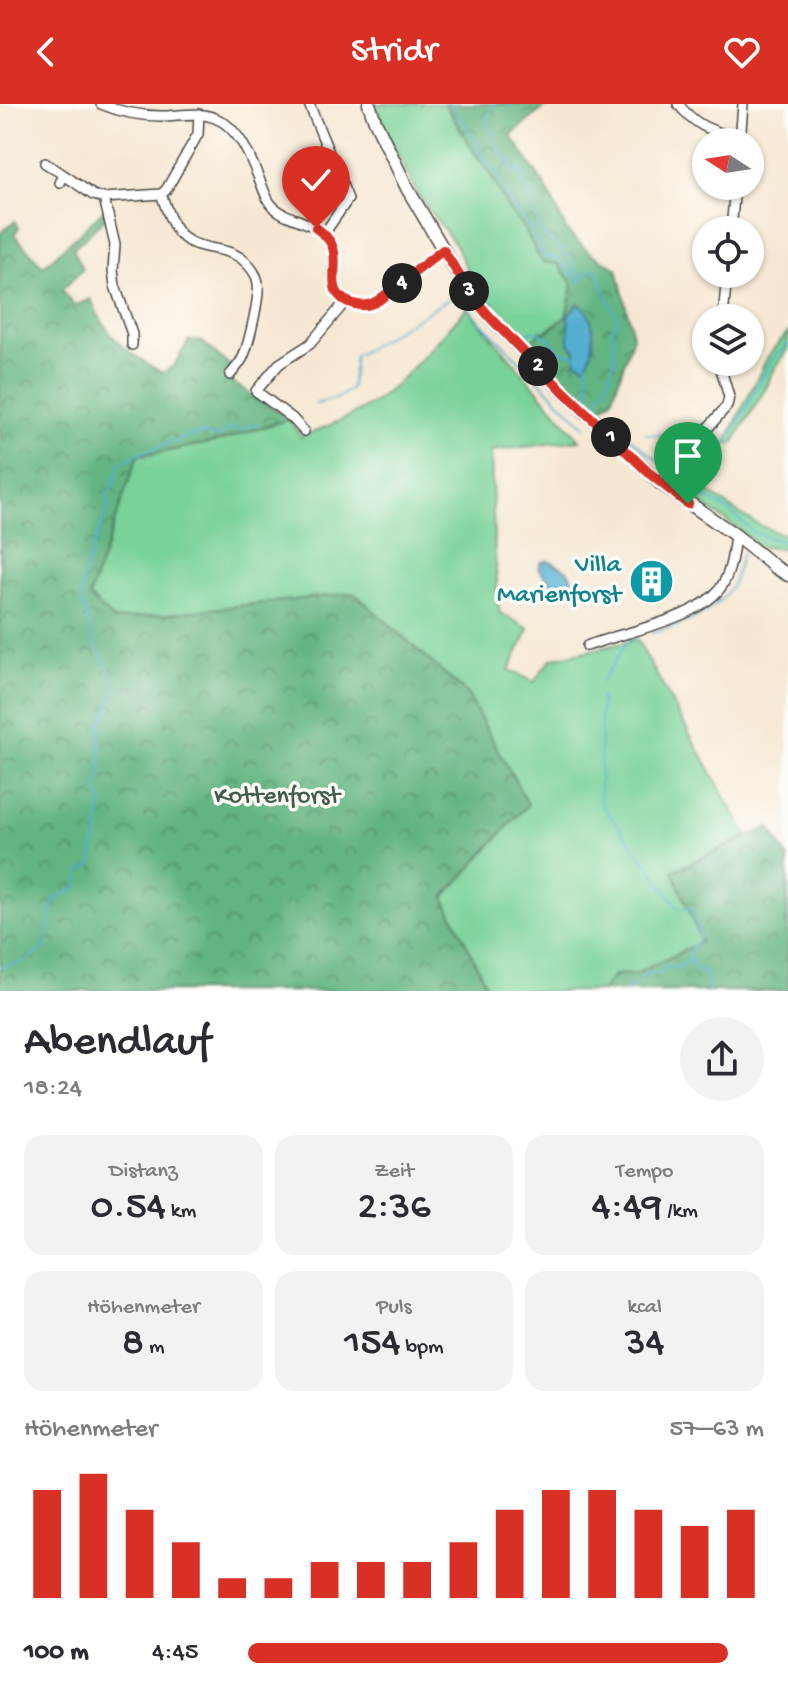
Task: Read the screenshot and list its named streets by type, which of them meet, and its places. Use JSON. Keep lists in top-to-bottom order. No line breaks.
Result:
{"parks":["Kottenforst"],"places":{"building":["Villa Marienforst"]},"north":"left","page":{"header":"Stridr","pins":["4","3","2","1"],"heading":["Abendlauf","18:24"],"stats":[["Distanz","0.54 km"],["Zeit","2:36"],["Tempo","4:49 /km"],["Höhenmeter","8 m"],["Puls","154 bpm"],["kcal","34"]],"chart":["Höhenmeter","57–63 m"],"list":[{"name":"100 m","note":"4:45"}]}}
